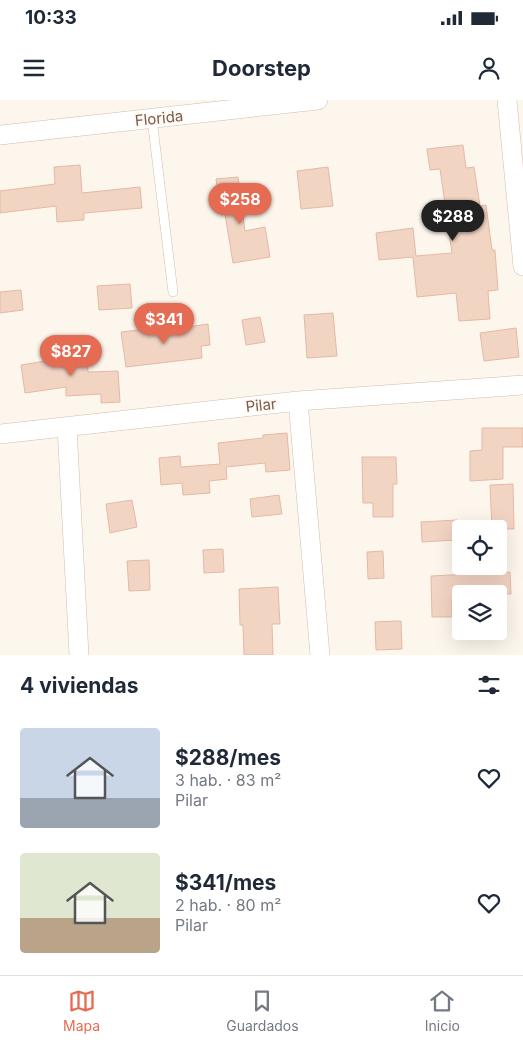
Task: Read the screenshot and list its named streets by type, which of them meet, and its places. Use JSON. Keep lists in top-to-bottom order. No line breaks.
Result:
{"streets":{"street":["Florida","Pilar"]},"page":{"status":"10:33","header":"Doorstep","price":["$258","$288","$341","$827"],"heading":"4 viviendas","list":[{"name":"$288/mes","note":"3 hab. · 83 m² · Pilar"},{"name":"$341/mes","note":"2 hab. · 80 m² · Pilar"}],"tabs":["Mapa","Guardados","Inicio"]}}
